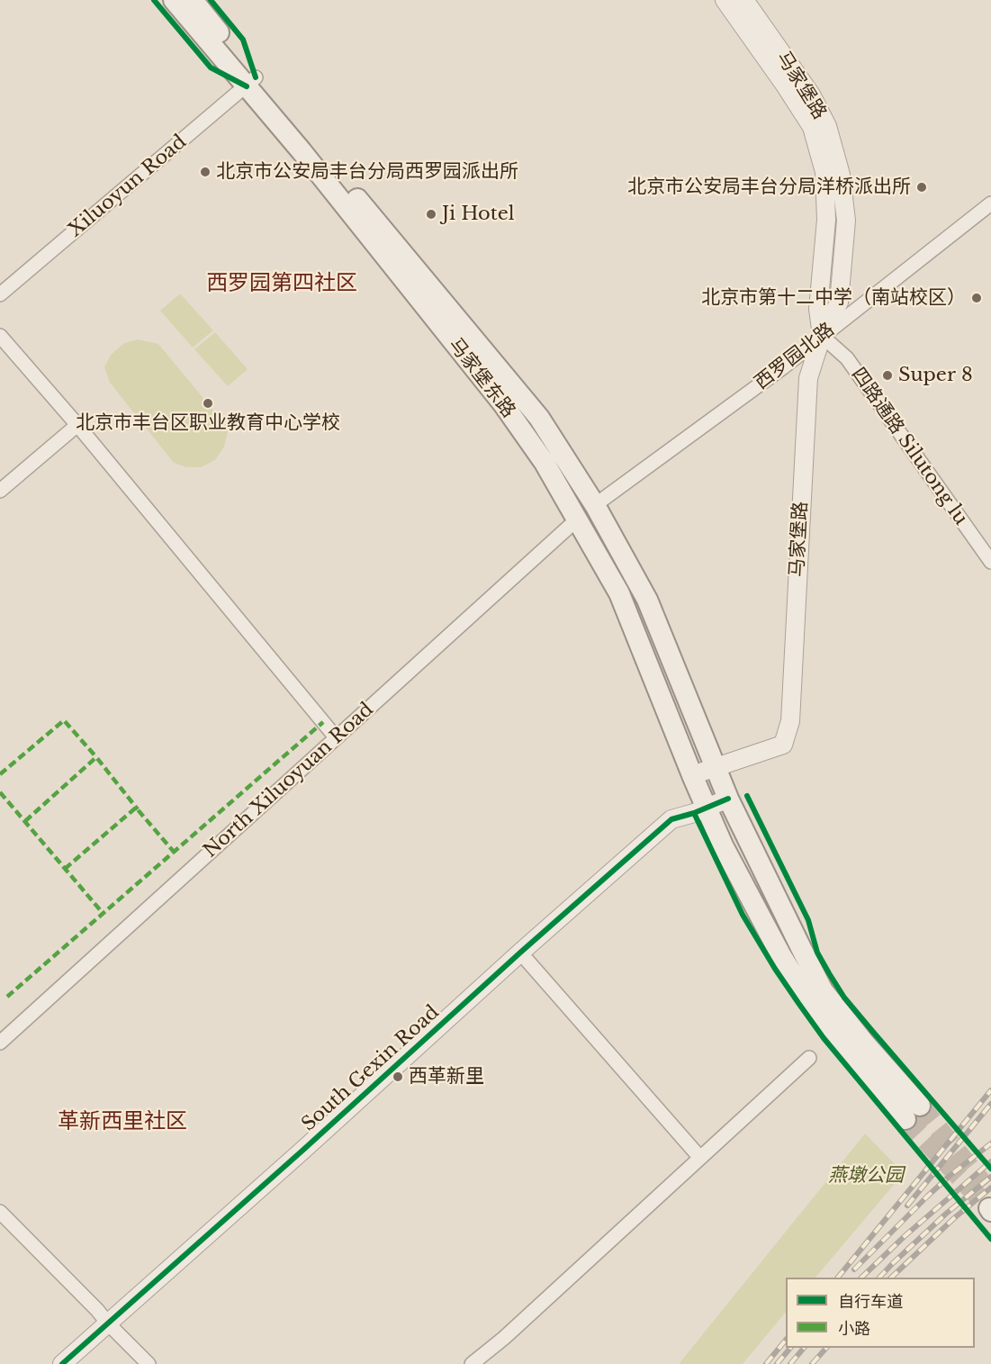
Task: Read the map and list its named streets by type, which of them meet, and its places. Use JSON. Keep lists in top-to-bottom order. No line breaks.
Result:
{"streets":{"main road":["马家堡东路"],"street":["马家堡路","Xiluoyun Road","西罗园北路","四路通路 Silutong lu","North Xiluoyuan Road","South Gexin Road"]},"crossings":[["马家堡路","西罗园北路"],["马家堡路","四路通路 Silutong lu"],["Xiluoyun Road","马家堡东路"],["西罗园北路","四路通路 Silutong lu"],["马家堡东路","North Xiluoyuan Road"],["马家堡东路","South Gexin Road"]],"districts":["西罗园第四社区","革新西里社区"],"parks":["燕墩公园"],"places":["北京市公安局丰台分局西罗园派出所","北京市公安局丰台分局洋桥派出所","Ji Hotel","北京市第十二中学（南站校区）","Super 8","北京市丰台区职业教育中心学校","西革新里"],"legend":["自行车道","小路"]}
